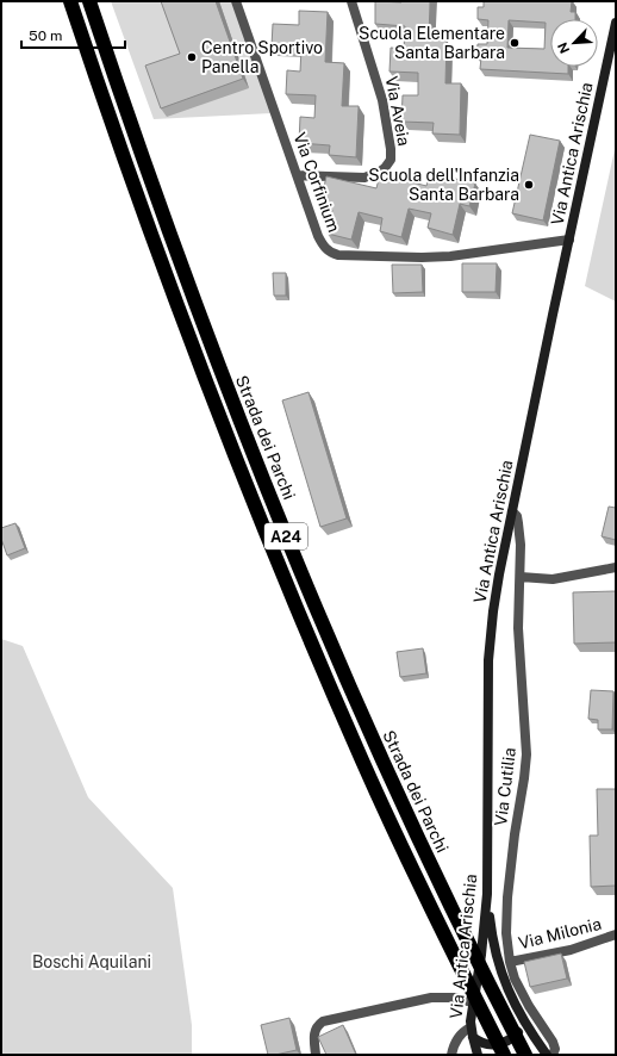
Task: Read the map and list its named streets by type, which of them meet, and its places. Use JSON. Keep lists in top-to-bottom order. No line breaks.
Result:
{"streets":{"highway":["Strada dei Parchi","A24"],"main road":["Via Antica Arischia"],"street":["Via Aveia","Via Corfinium","Via Cutilia","Via Milonia"]},"crossings":[["Via Aveia","Via Corfinium"],["Via Antica Arischia","Via Corfinium"],["Via Antica Arischia","Via Cutilia"],["Via Cutilia","Via Milonia"]],"parks":["Boschi Aquilani"],"places":["Scuola Elementare Santa Barbara","Centro Sportivo Panella","Scuola dell'Infanzia Santa Barbara"],"scale_bar":"50 m","north":"bottom left"}
